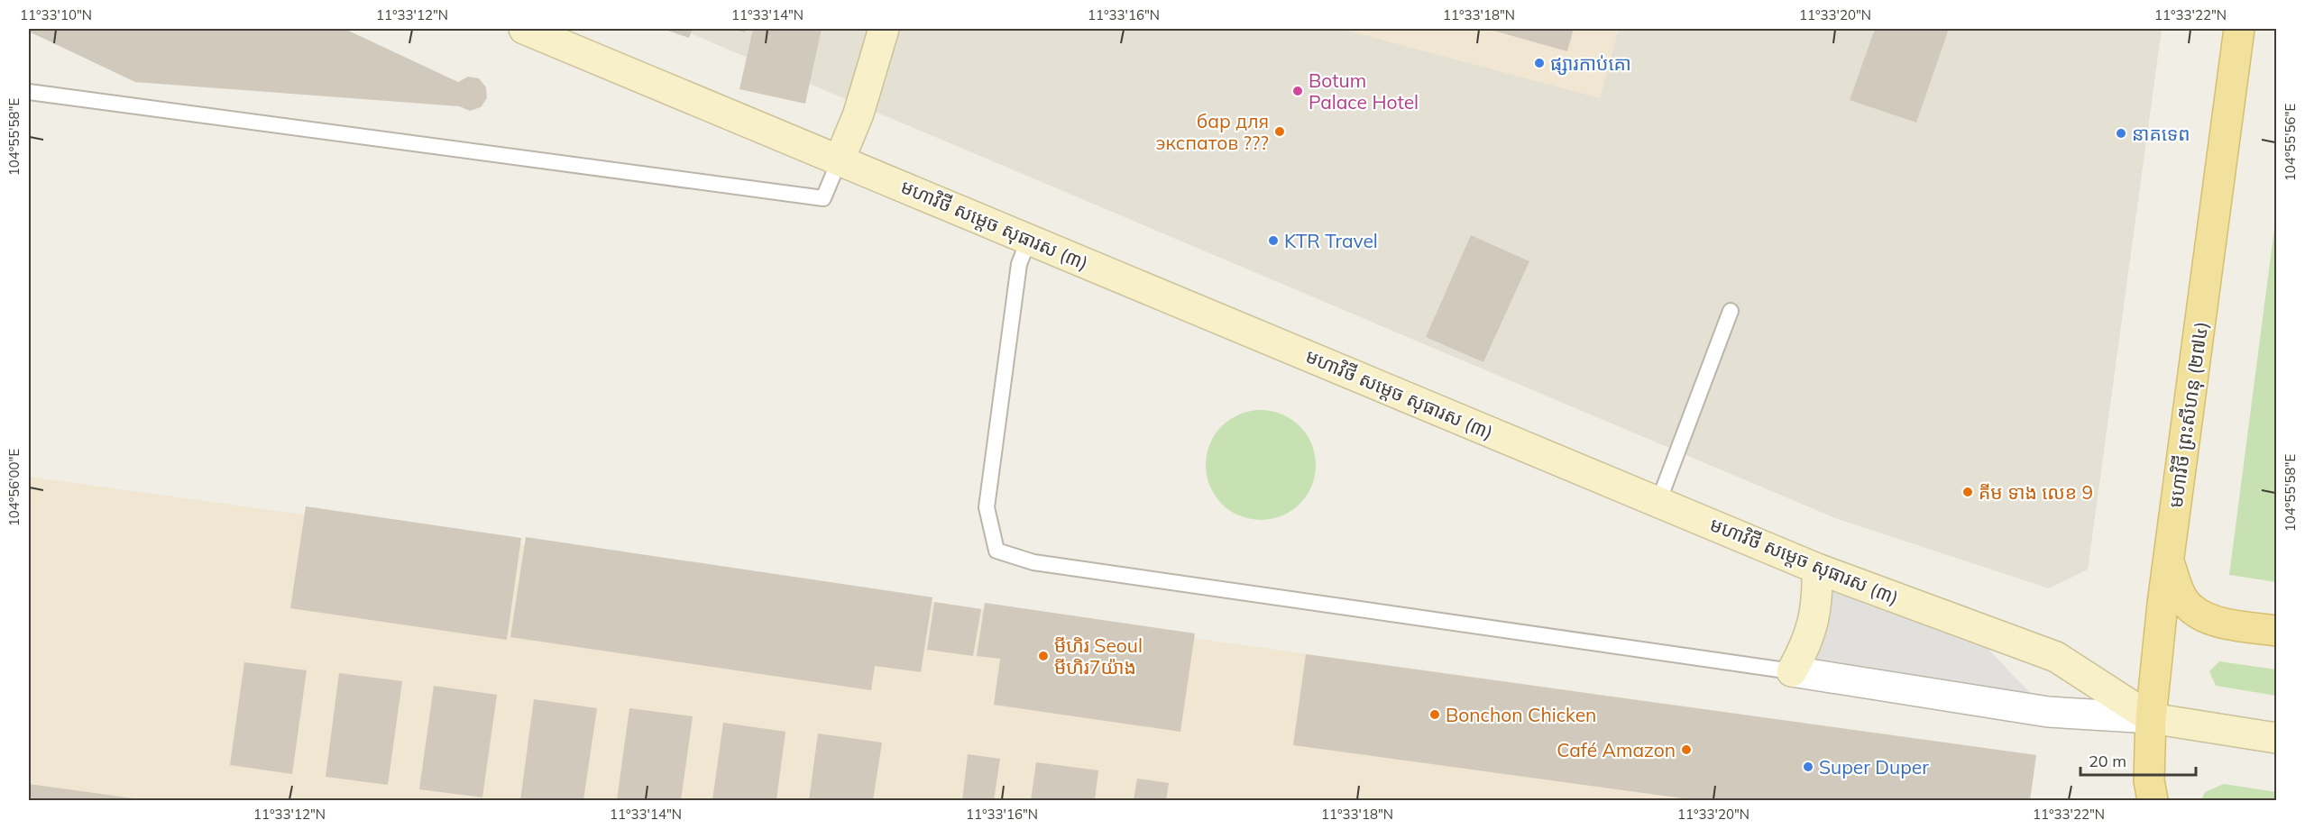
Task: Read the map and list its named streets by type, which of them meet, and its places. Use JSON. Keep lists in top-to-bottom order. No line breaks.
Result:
{"streets":{"main road":["មហាវិថី ព្រះសីហនុ (២៧៤)"],"street":["មហាវិថី សម្តេច សុធារស (៣)"]},"crossings":[["មហាវិថី សម្តេច សុធារស (៣)","មហាវិថី ព្រះសីហនុ (២៧៤)"]],"places":["ផ្សារកាប់គោ","Botum Palace Hotel","бар для экспатов ???","នាគទេព","KTR Travel","គីម ទាង លេខ 9","មីហិរ Seoul មីហិរ7យ៉ាង","Bonchon Chicken","Café Amazon","Super Duper"],"scale_bar":"20 m","coordinates":["11°33'10\"N","11°33'12\"N","11°33'14\"N","11°33'16\"N","11°33'18\"N","11°33'20\"N","11°33'22\"N","104°55'58\"E","104°55'56\"E","104°56'00\"E"]}
